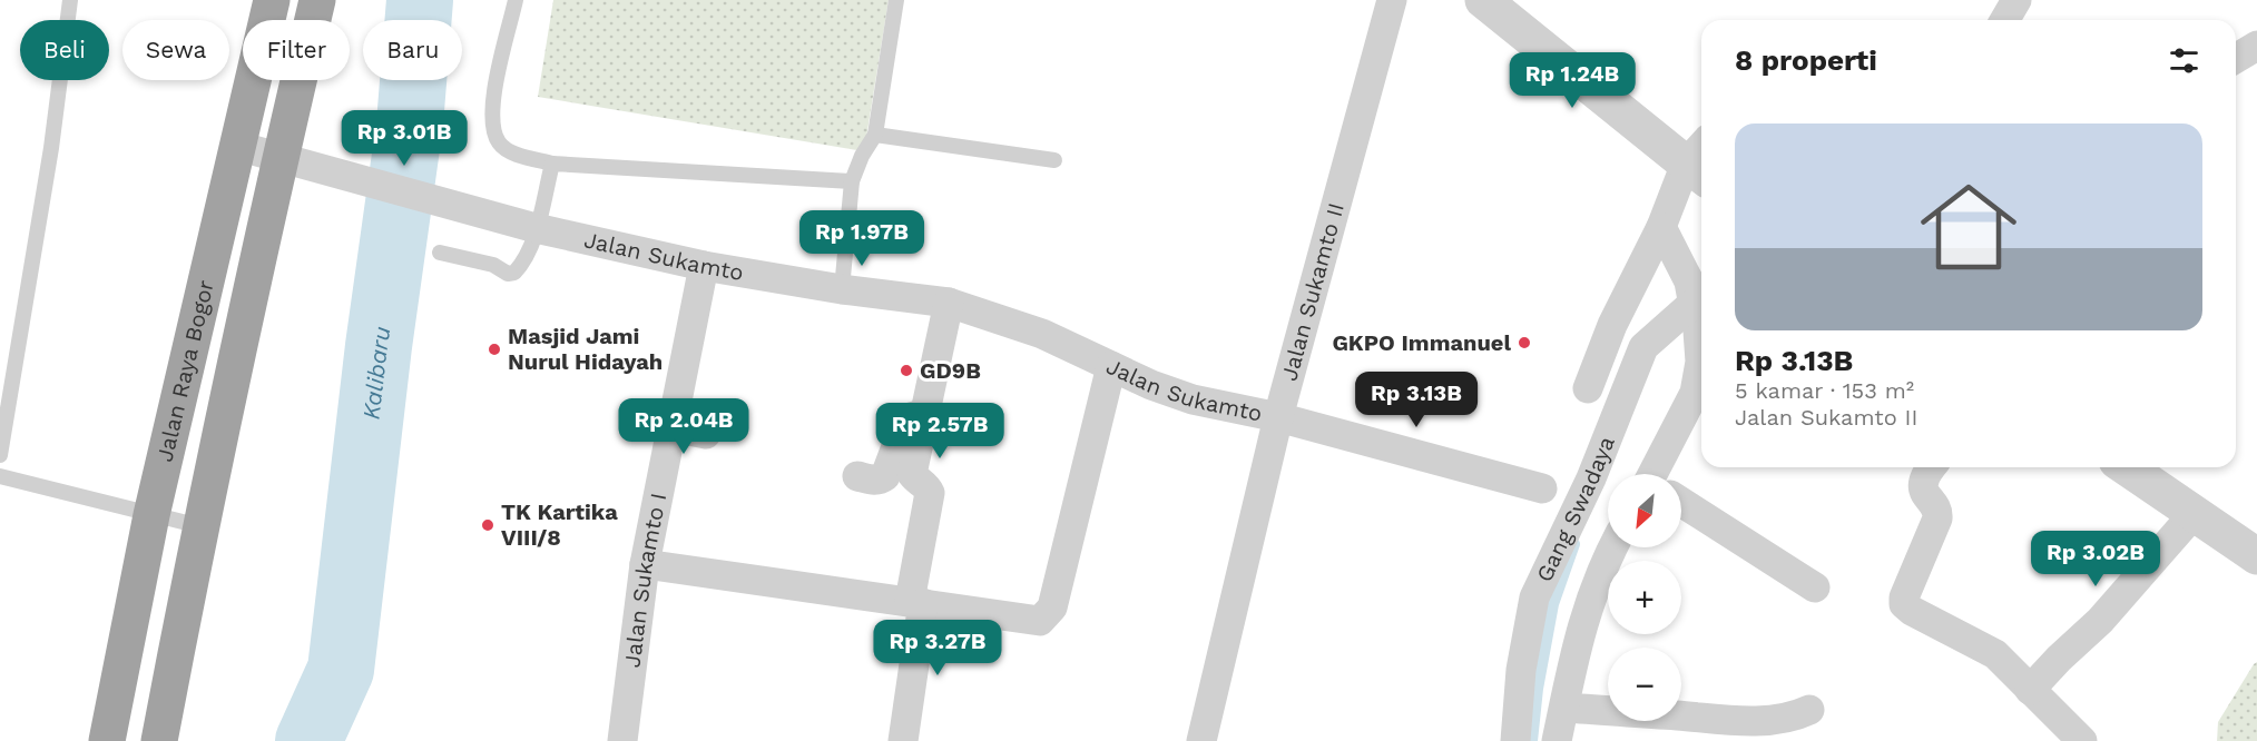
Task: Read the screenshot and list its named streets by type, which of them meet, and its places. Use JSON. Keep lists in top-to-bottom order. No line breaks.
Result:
{"streets":{"highway":["Jalan Raya Bogor"],"street":["Jalan Sukamto","Jalan Sukamto II","Gang Swadaya","Jalan Sukamto I"]},"crossings":[["Jalan Sukamto","Jalan Sukamto II"],["Jalan Sukamto","Jalan Raya Bogor"],["Jalan Sukamto","Jalan Sukamto I"]],"water":["Kalibaru"],"places":["GKPO Immanuel","Masjid Jami Nurul Hidayah","GD9B","TK Kartika VIII/8"],"north":"bottom left","page":{"chip":["Beli","Sewa","Filter","Baru"],"heading":"8 properti","price":["Rp 1.24B","Rp 3.01B","Rp 1.97B","Rp 3.13B","Rp 2.04B","Rp 2.57B","Rp 3.02B","Rp 3.27B"],"list":[{"name":"Rp 3.13B","note":"5 kamar · 153 m² · Jalan Sukamto II"}],"map_buttons":["+","−"]}}
